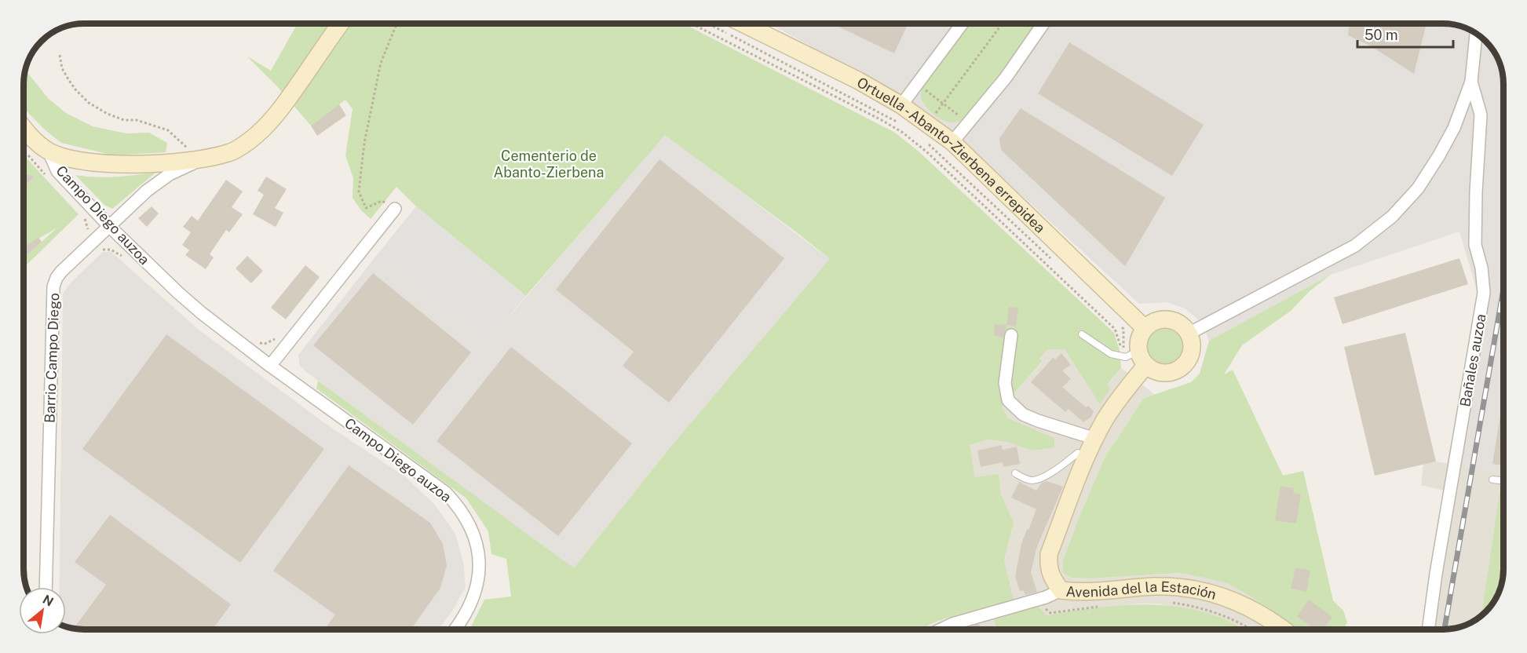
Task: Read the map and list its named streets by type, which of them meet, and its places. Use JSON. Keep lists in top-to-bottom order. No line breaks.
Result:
{"streets":{"street":["Ortuella - Abanto-Zierbena errepidea","Campo Diego auzoa","Barrio Campo Diego","Bañales auzoa","Avenida del la Estación"]},"crossings":[["Ortuella - Abanto-Zierbena errepidea","Bañales auzoa"],["Ortuella - Abanto-Zierbena errepidea","Avenida del la Estación"],["Campo Diego auzoa","Barrio Campo Diego"],["Bañales auzoa","Avenida del la Estación"]],"parks":["Cementerio de Abanto-Zierbena"],"scale_bar":"50 m","north":"top right"}
